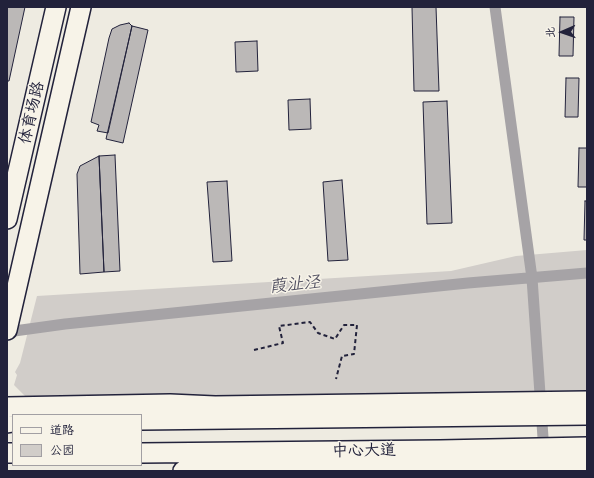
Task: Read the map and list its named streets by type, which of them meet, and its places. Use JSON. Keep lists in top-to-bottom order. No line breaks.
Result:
{"streets":{"main road":["体育场路","中心大道"]},"water":["葭沚泾"],"legend":["道路","公园"],"north":"left"}
